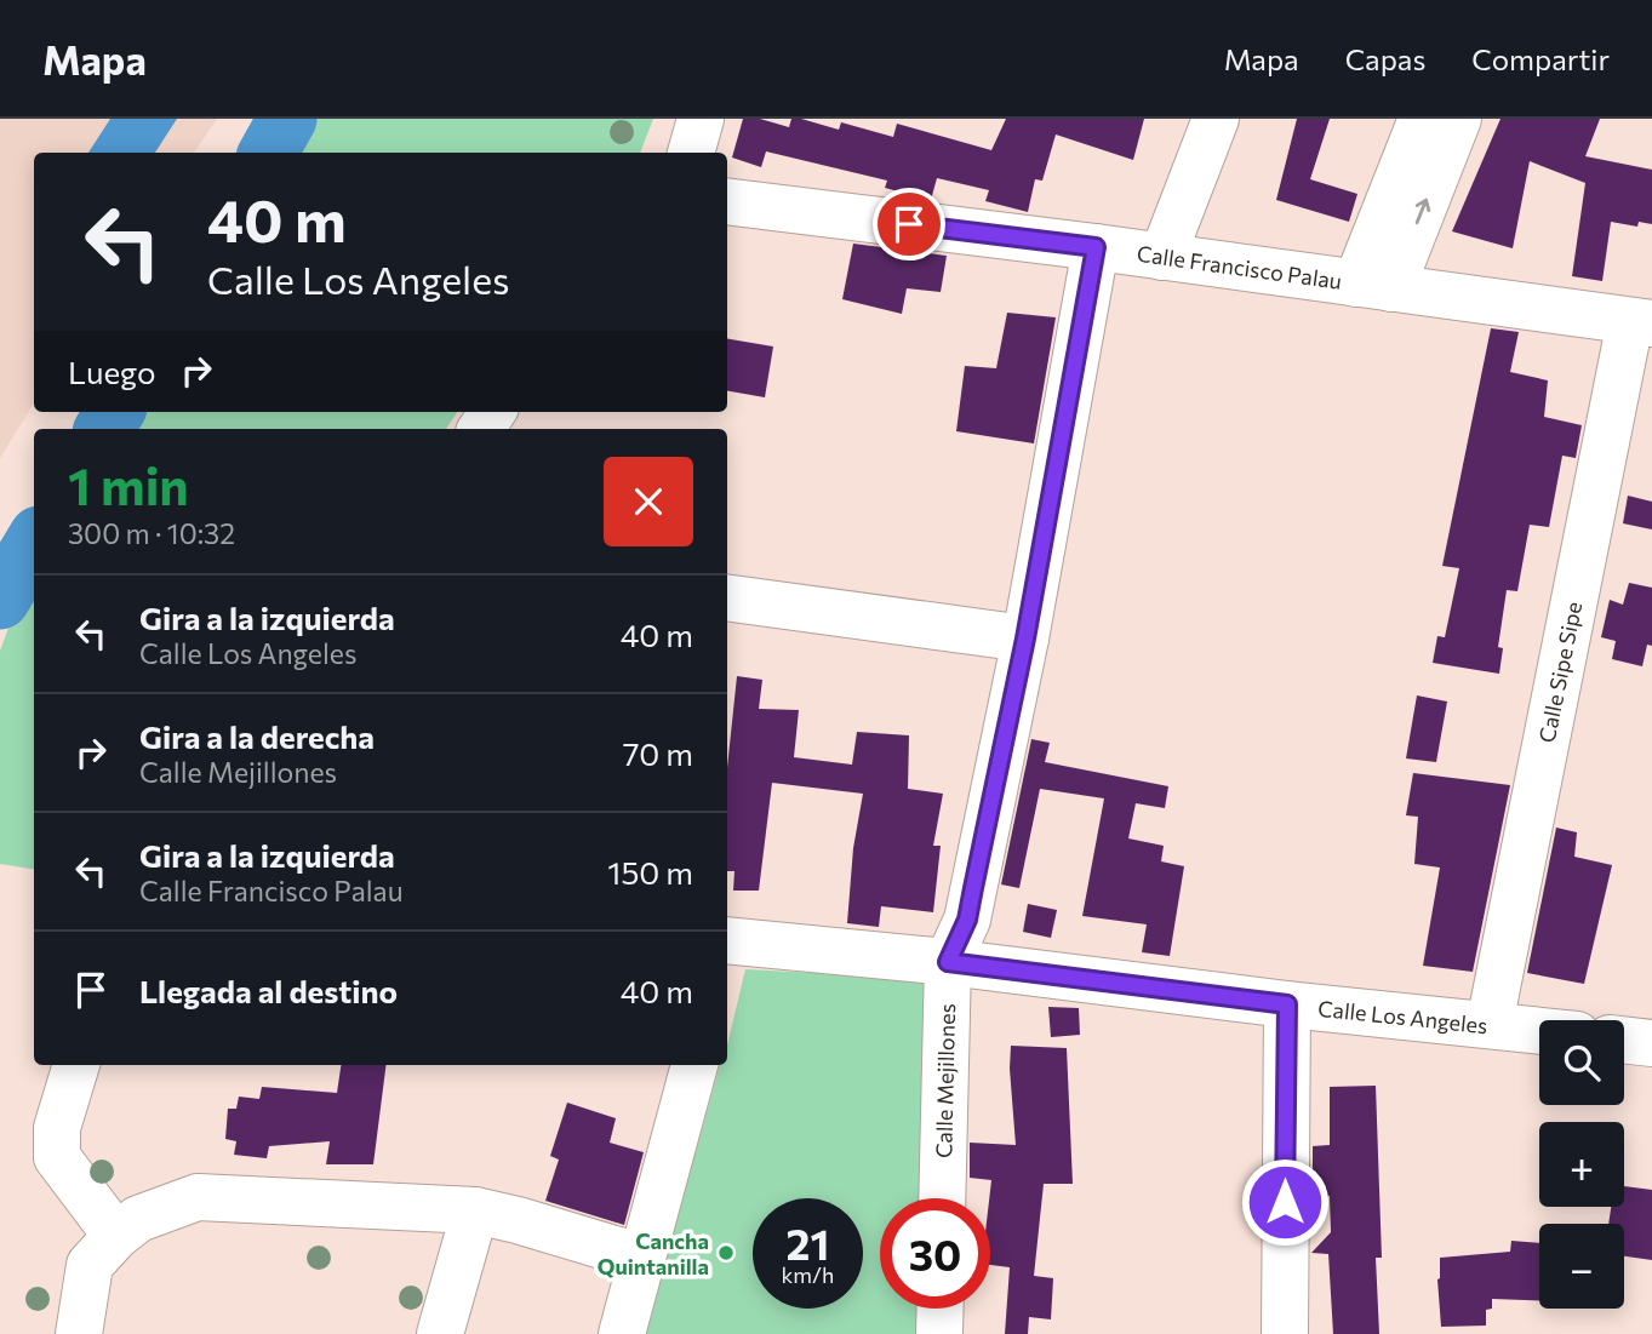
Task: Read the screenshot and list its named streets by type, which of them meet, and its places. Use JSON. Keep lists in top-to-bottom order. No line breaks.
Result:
{"streets":{"street":["Calle Francisco Palau","Calle Sipe Sipe","Calle Los Angeles","Calle Mejillones"]},"crossings":[["Calle Francisco Palau","Calle Sipe Sipe"],["Calle Francisco Palau","Calle Mejillones"],["Calle Sipe Sipe","Calle Los Angeles"],["Calle Los Angeles","Calle Mejillones"]],"places":["Cancha Quintanilla"],"page":{"header":"Mapa","nav":["Mapa","Capas","Compartir"],"turn":["40 m","Calle Los Angeles"],"then":"Luego","heading":["1 min","300 m · 10:32"],"list":[{"name":"Gira a la izquierda","note":"Calle Los Angeles","value":"40 m"},{"name":"Gira a la derecha","note":"Calle Mejillones","value":"70 m"},{"name":"Gira a la izquierda","note":"Calle Francisco Palau","value":"150 m"},{"name":"Llegada al destino","value":"40 m"}],"map_buttons":["+","−"],"speed":"21 km/h","limit":"30"}}
